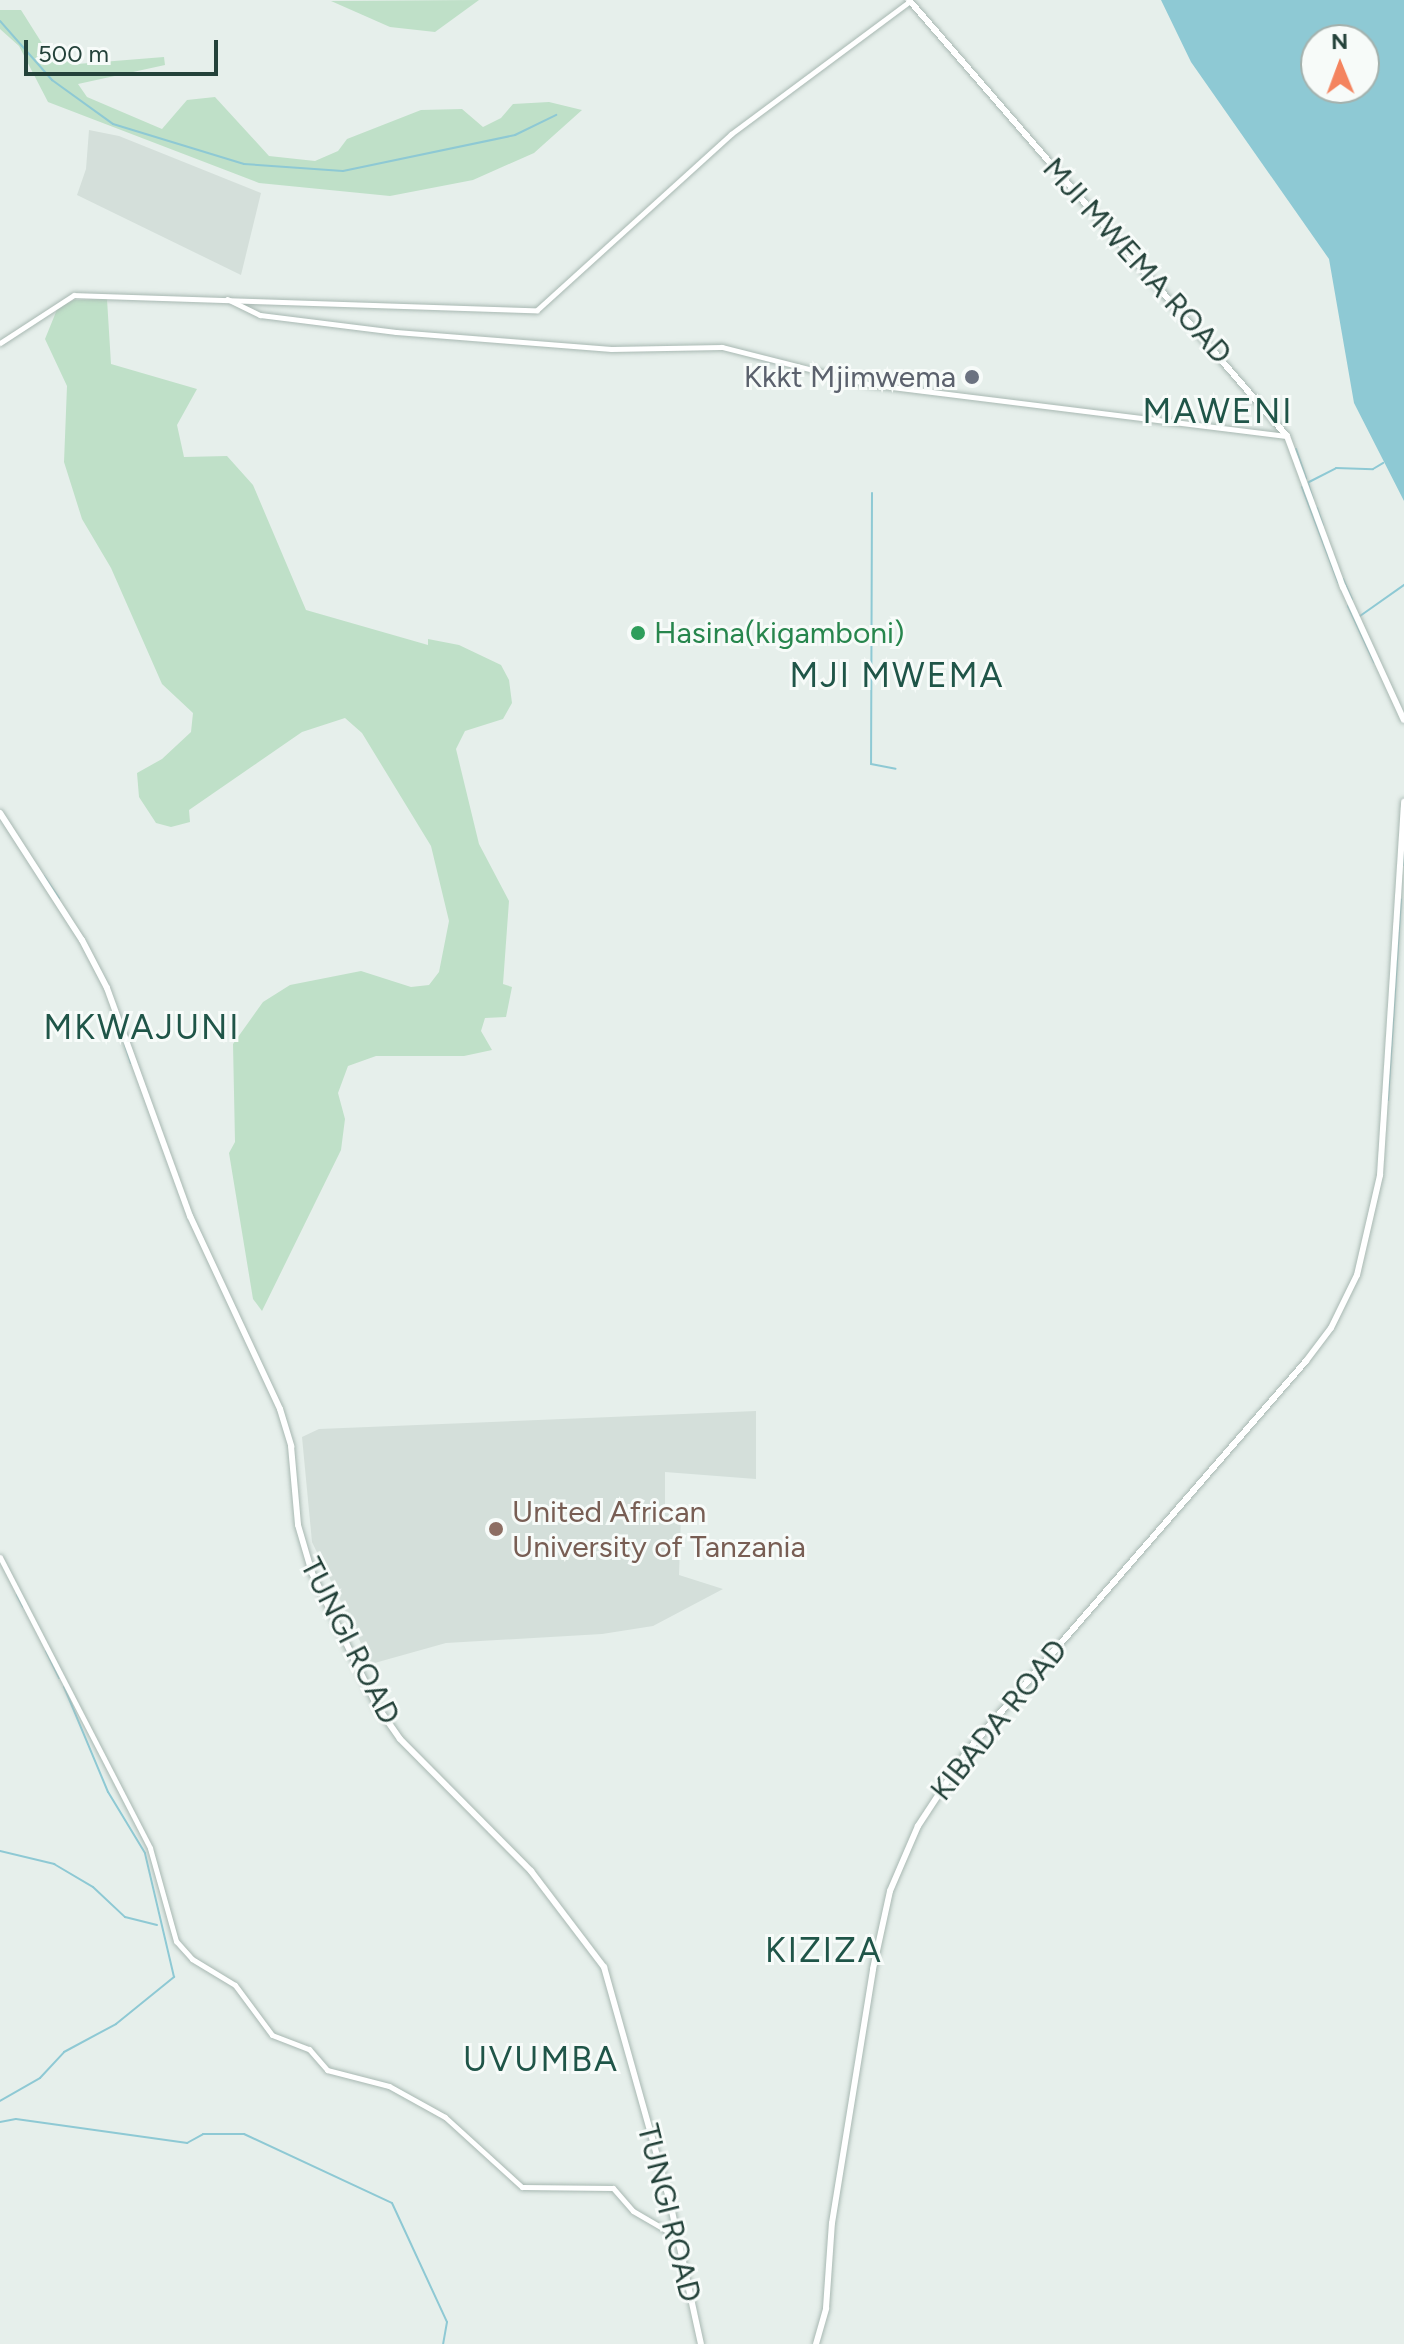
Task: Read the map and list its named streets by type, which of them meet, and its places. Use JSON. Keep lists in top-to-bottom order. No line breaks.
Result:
{"streets":{"main road":["MJI MWEMA ROAD","TUNGI ROAD","KIBADA ROAD"]},"districts":["MAWENI","MJI MWEMA","MKWAJUNI","KIZIZA","UVUMBA"],"places":["Kkkt Mjimwema","Hasina(kigamboni)","United African University of Tanzania"],"scale_bar":"500 m","north":"top"}
